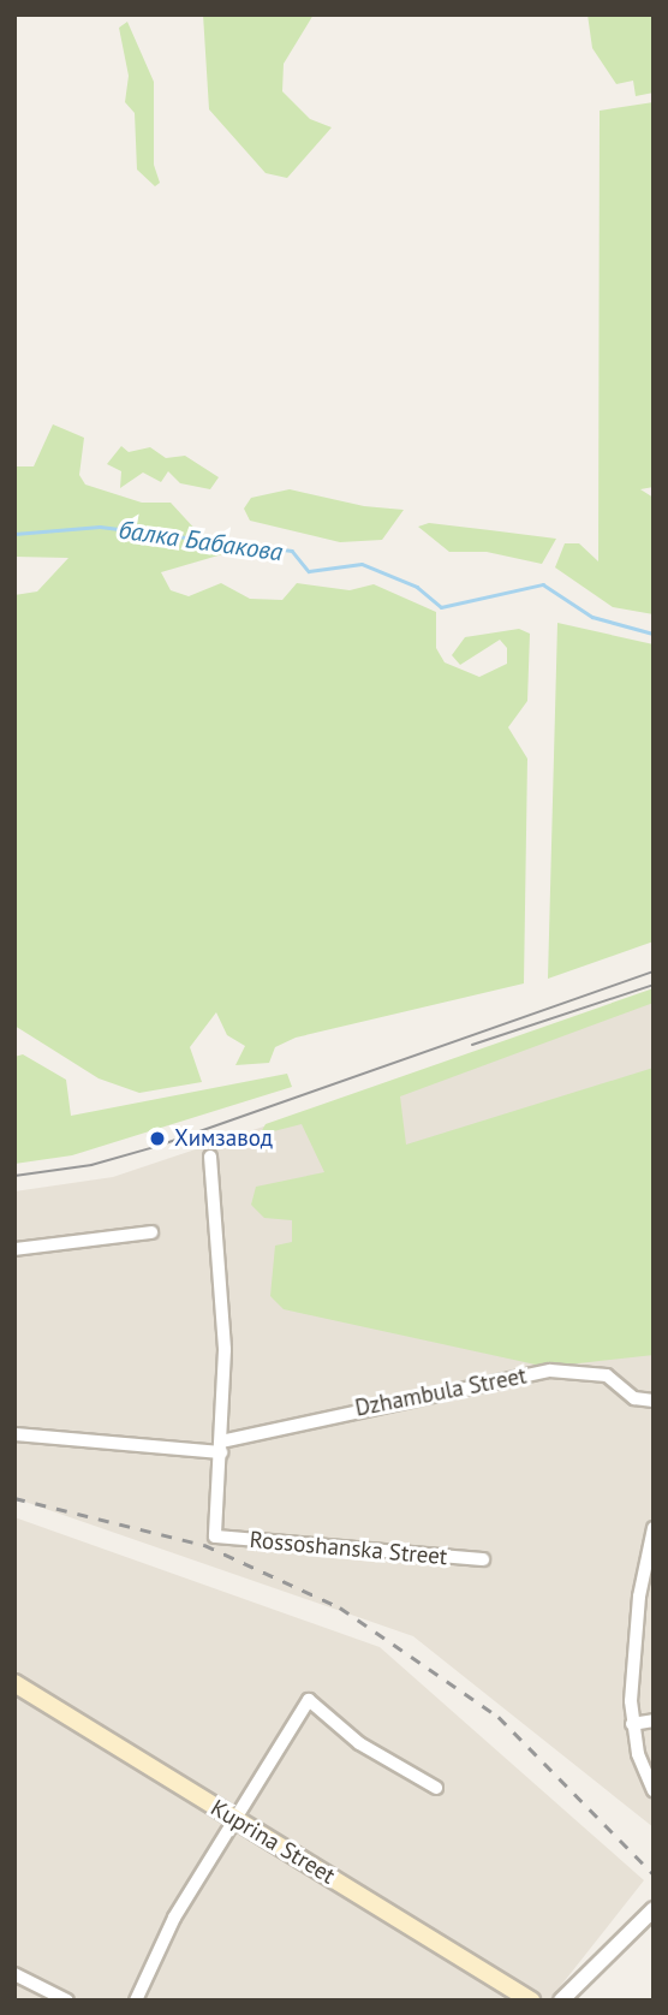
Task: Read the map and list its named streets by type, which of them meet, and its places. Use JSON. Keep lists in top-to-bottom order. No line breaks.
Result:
{"streets":{"main road":["Kuprina Street"],"street":["Dzhambula Street","Rossoshanska Street"]},"crossings":[["Dzhambula Street","Rossoshanska Street"]],"water":["балка Бабакова"],"places":["Химзавод"]}
